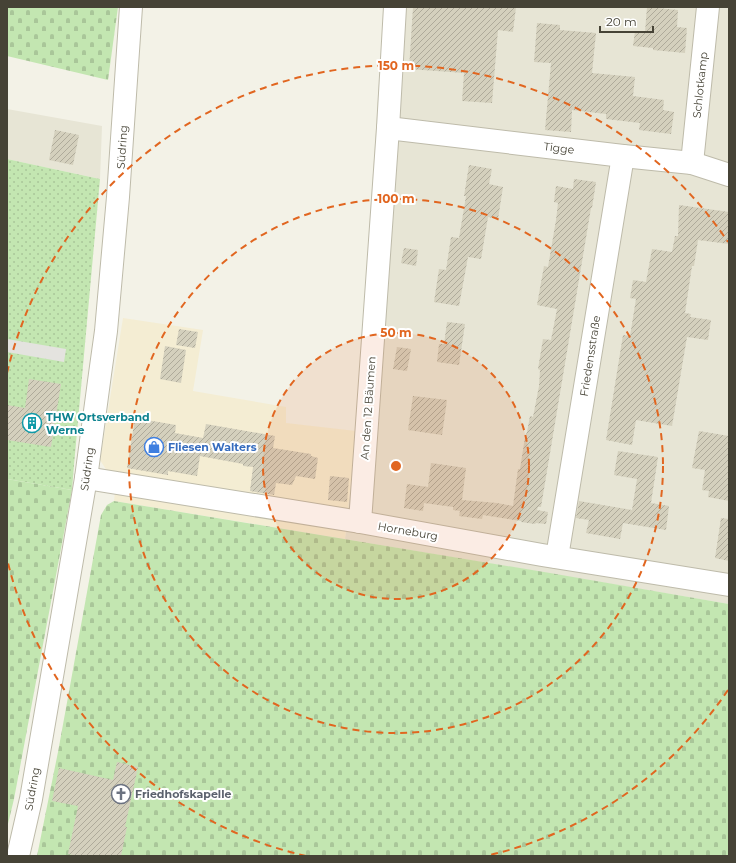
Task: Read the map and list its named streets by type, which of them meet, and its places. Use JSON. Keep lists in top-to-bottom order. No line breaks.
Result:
{"streets":{"street":["Schlotkamp","Südring","Tigge","Friedensstraße","An den 12 Bäumen","Horneburg"]},"crossings":[["Schlotkamp","Tigge"],["Südring","Horneburg"],["Tigge","Friedensstraße"],["Tigge","An den 12 Bäumen"],["Friedensstraße","Horneburg"],["An den 12 Bäumen","Horneburg"]],"places":{"building":["THW Ortsverband Werne"],"shop":["Fliesen Walters"],"church":["Friedhofskapelle"]},"scale_bar":"20 m","rings":["150 m","100 m","50 m"]}
